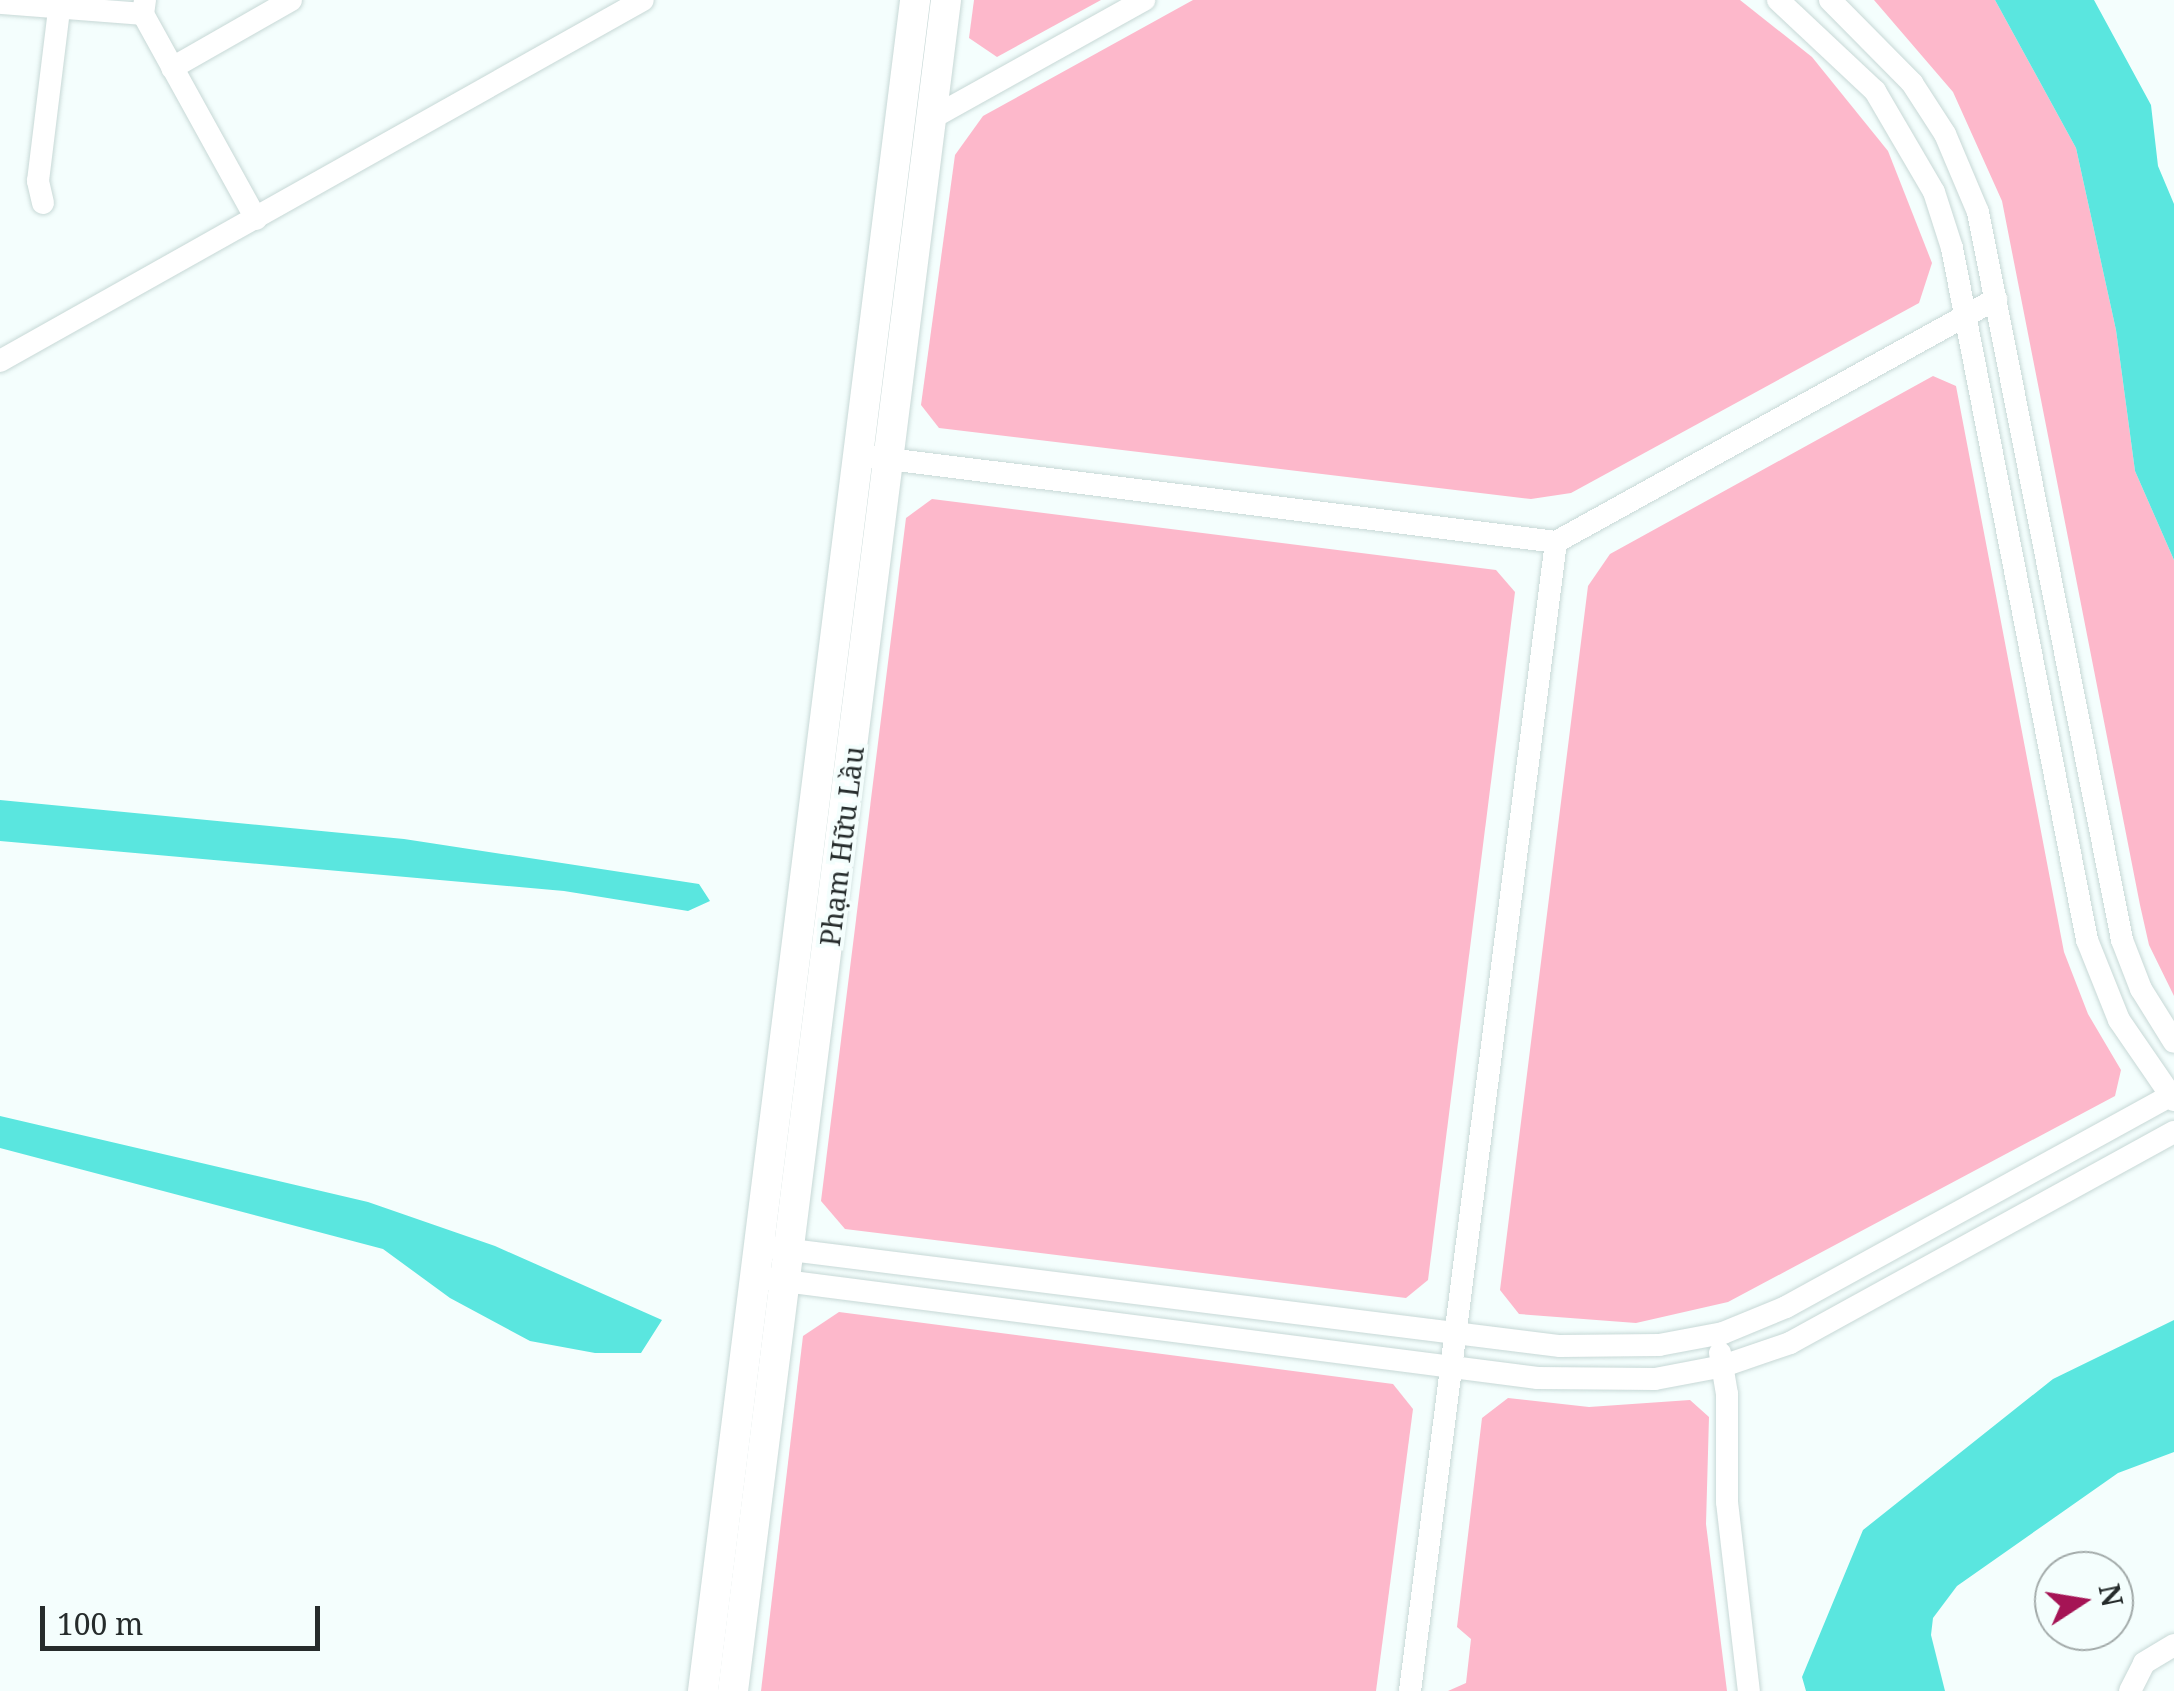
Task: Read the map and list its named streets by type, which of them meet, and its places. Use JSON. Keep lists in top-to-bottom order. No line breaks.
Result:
{"streets":{"main road":["Phạm Hữu Lầu"]},"scale_bar":"100 m","north":"right"}
